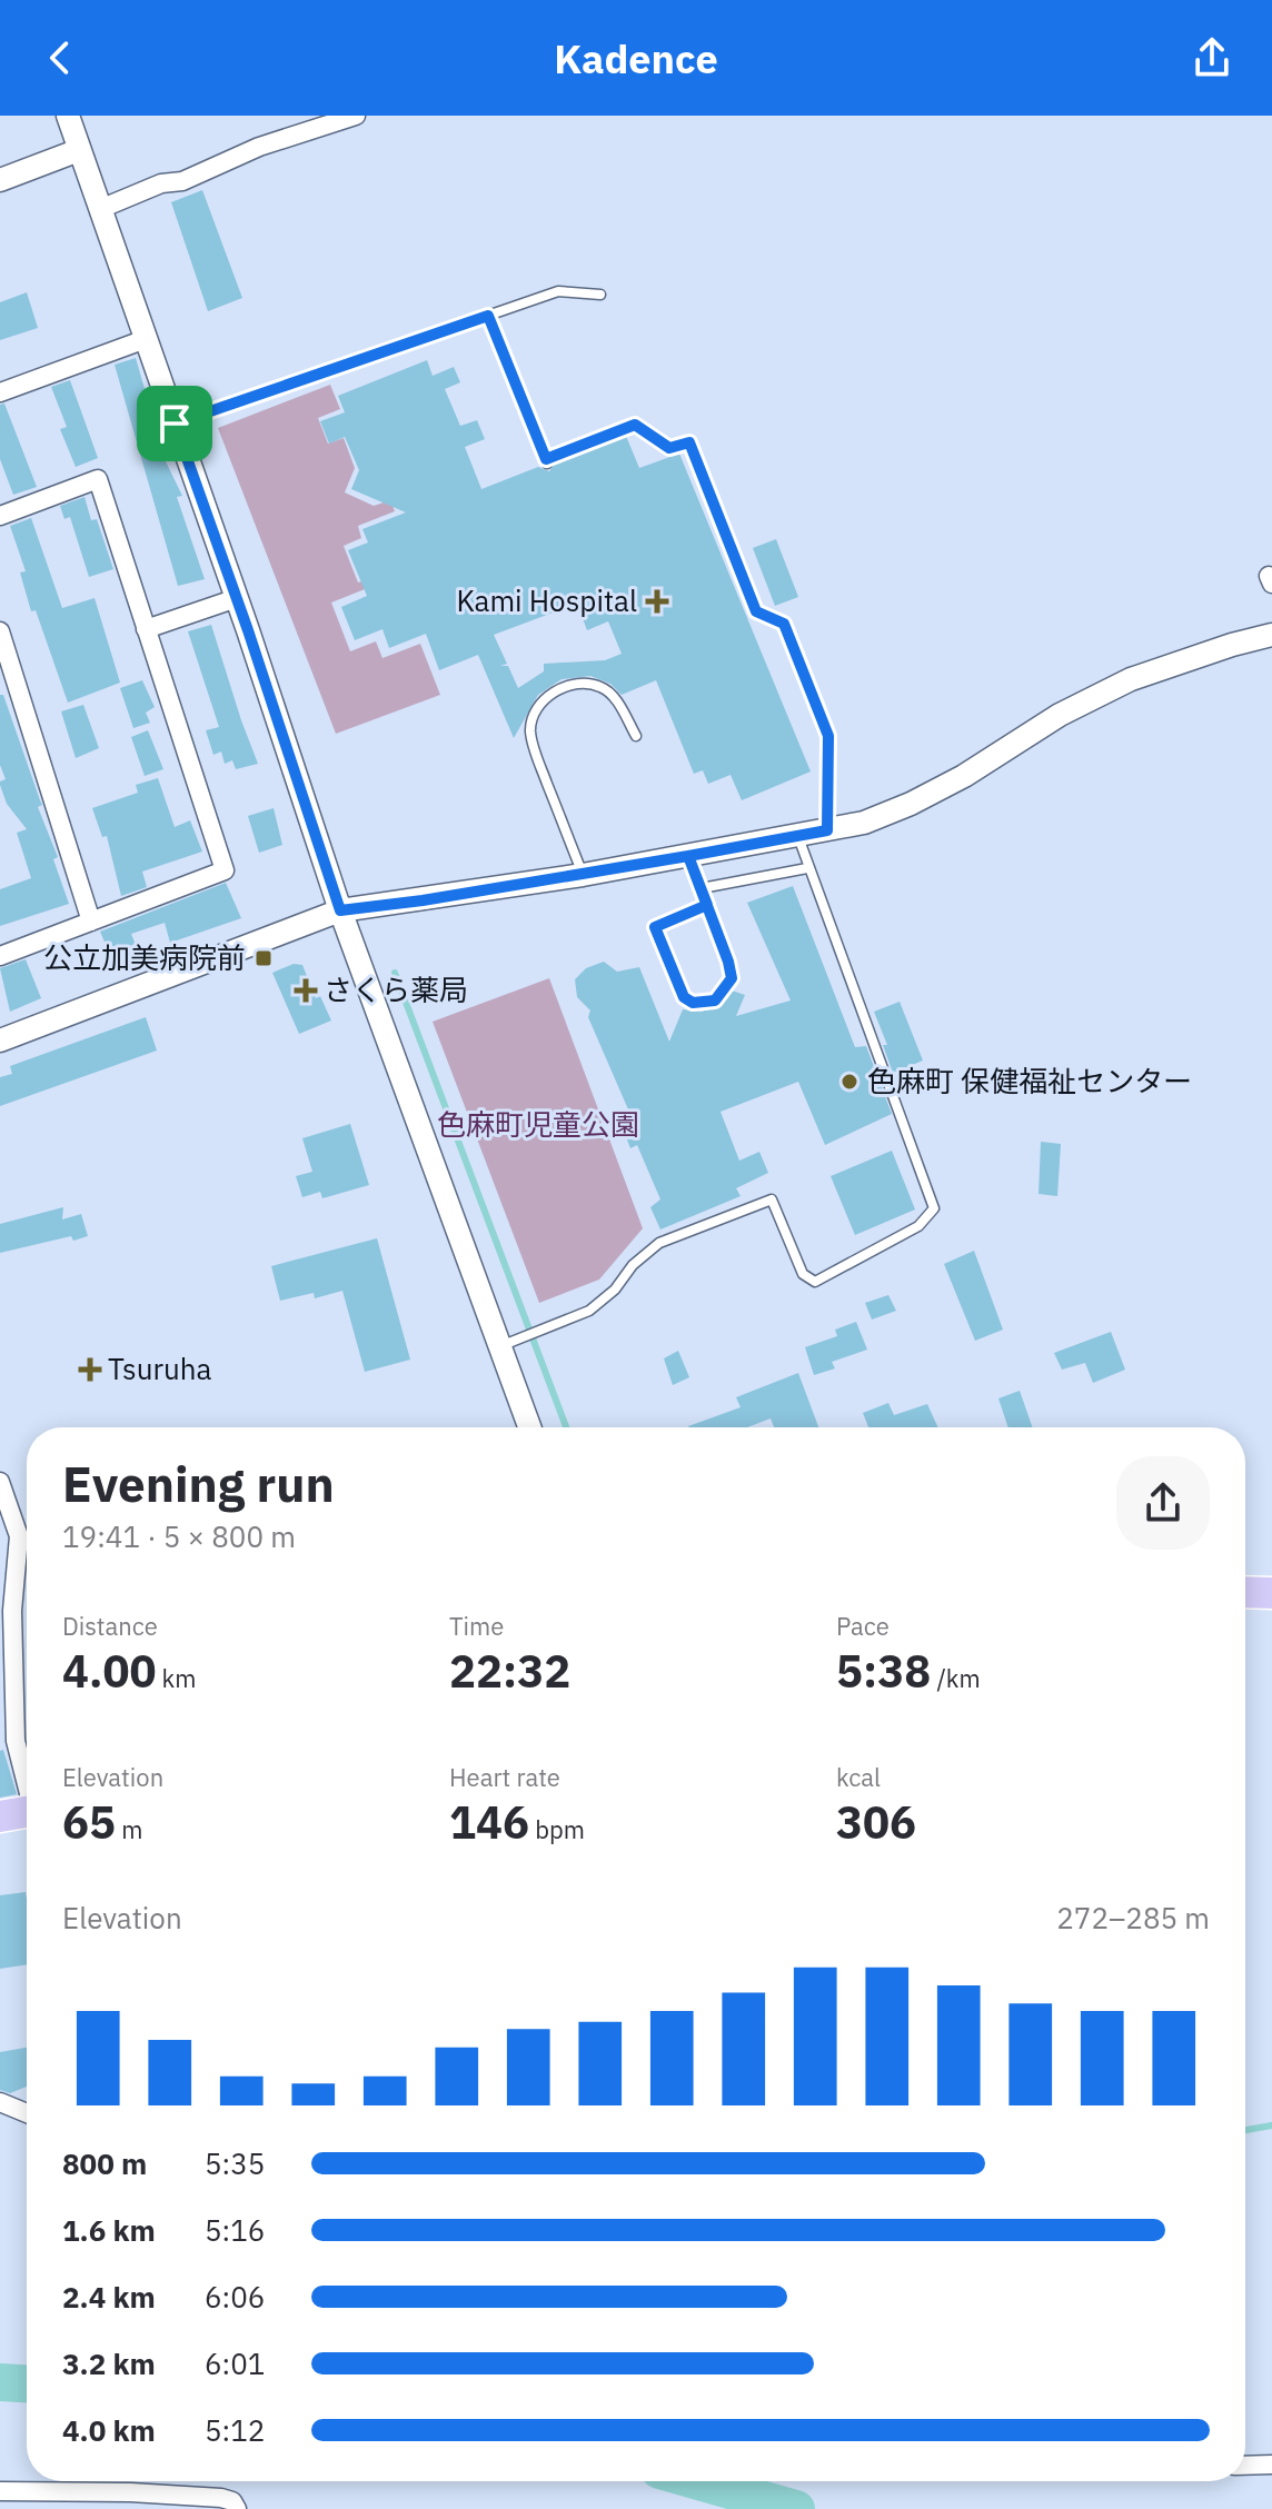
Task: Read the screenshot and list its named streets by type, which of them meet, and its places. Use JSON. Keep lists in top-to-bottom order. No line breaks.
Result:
{"parks":["色麻町児童公園"],"places":{"health":["Kami Hospital","さくら薬局","Tsuruha"],"transit":["公立加美病院前"],"other":["色麻町 保健福祉センター"]},"page":{"header":"Kadence","heading":["Evening run","19:41 · 5 × 800 m"],"stats":[["Distance","4.00 km"],["Time","22:32"],["Pace","5:38 /km"],["Elevation","65 m"],["Heart rate","146 bpm"],["kcal","306"]],"chart":["Elevation","272–285 m"],"list":[{"name":"800 m","note":"5:35"},{"name":"1.6 km","note":"5:16"},{"name":"2.4 km","note":"6:06"},{"name":"3.2 km","note":"6:01"},{"name":"4.0 km","note":"5:12"}]}}
